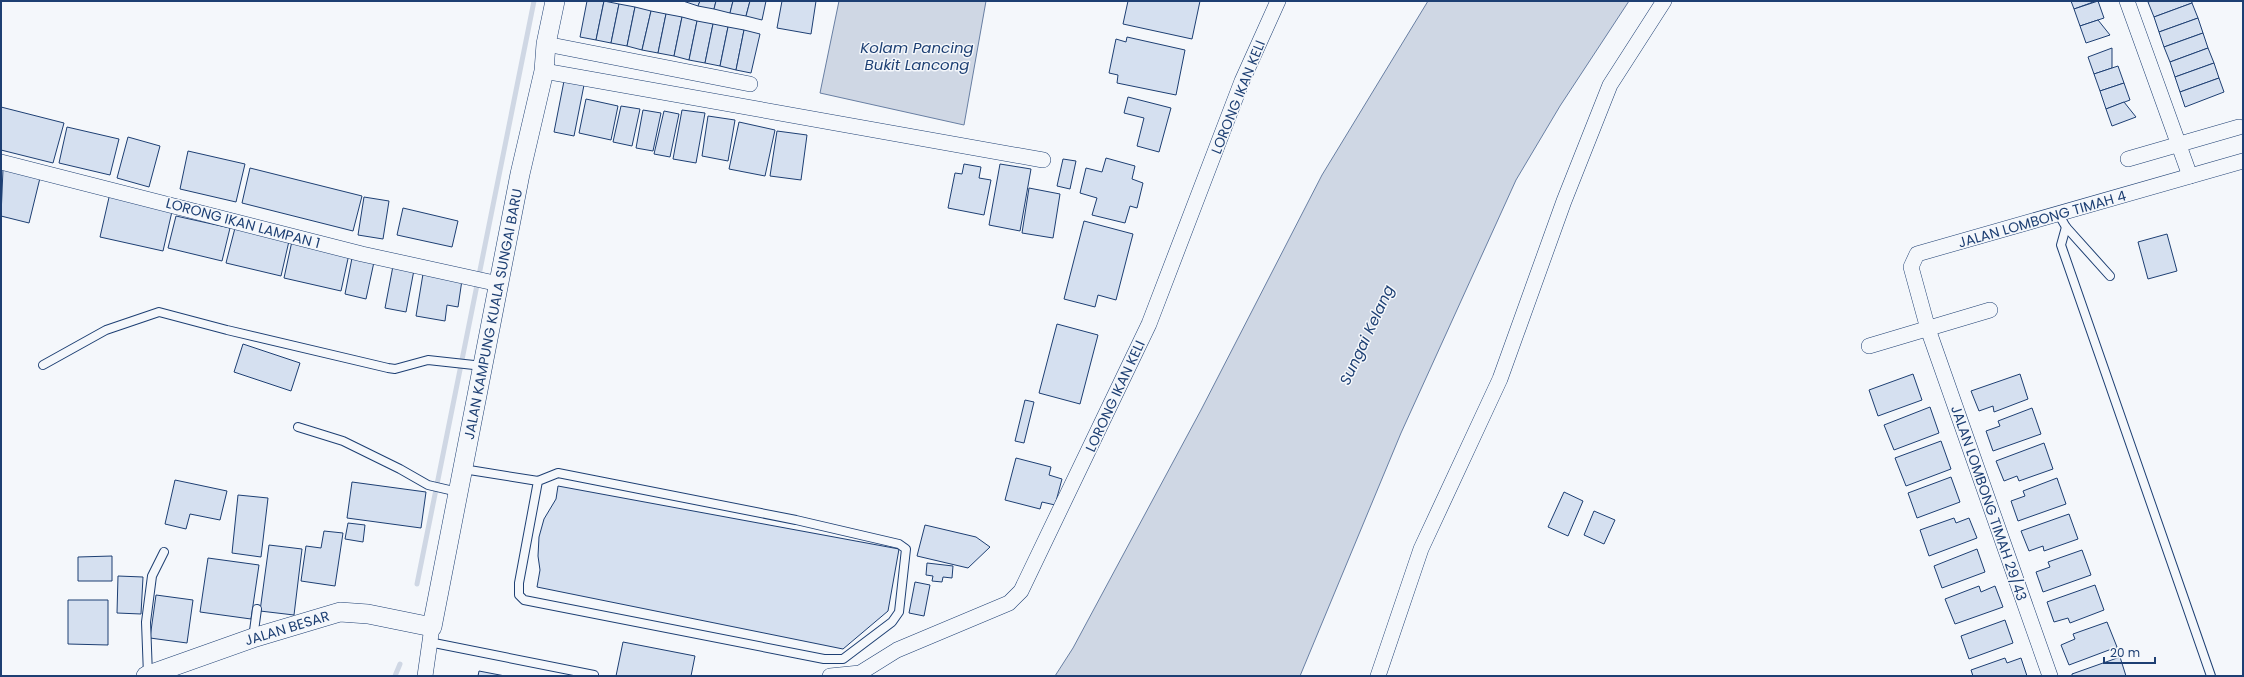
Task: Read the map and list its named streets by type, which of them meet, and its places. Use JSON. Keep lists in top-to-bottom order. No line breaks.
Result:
{"streets":{"street":["LORONG IKAN KELI","JALAN LOMBONG TIMAH 4","LORONG IKAN LAMPAN 1","JALAN KAMPUNG KUALA SUNGAI BARU","JALAN LOMBONG TIMAH 29/43","JALAN BESAR"]},"crossings":[["JALAN LOMBONG TIMAH 4","JALAN LOMBONG TIMAH 29/43"],["LORONG IKAN LAMPAN 1","JALAN KAMPUNG KUALA SUNGAI BARU"],["JALAN KAMPUNG KUALA SUNGAI BARU","JALAN BESAR"]],"water":["Kolam Pancing Bukit Lancong","Sungai Kelang"],"scale_bar":"20 m"}
